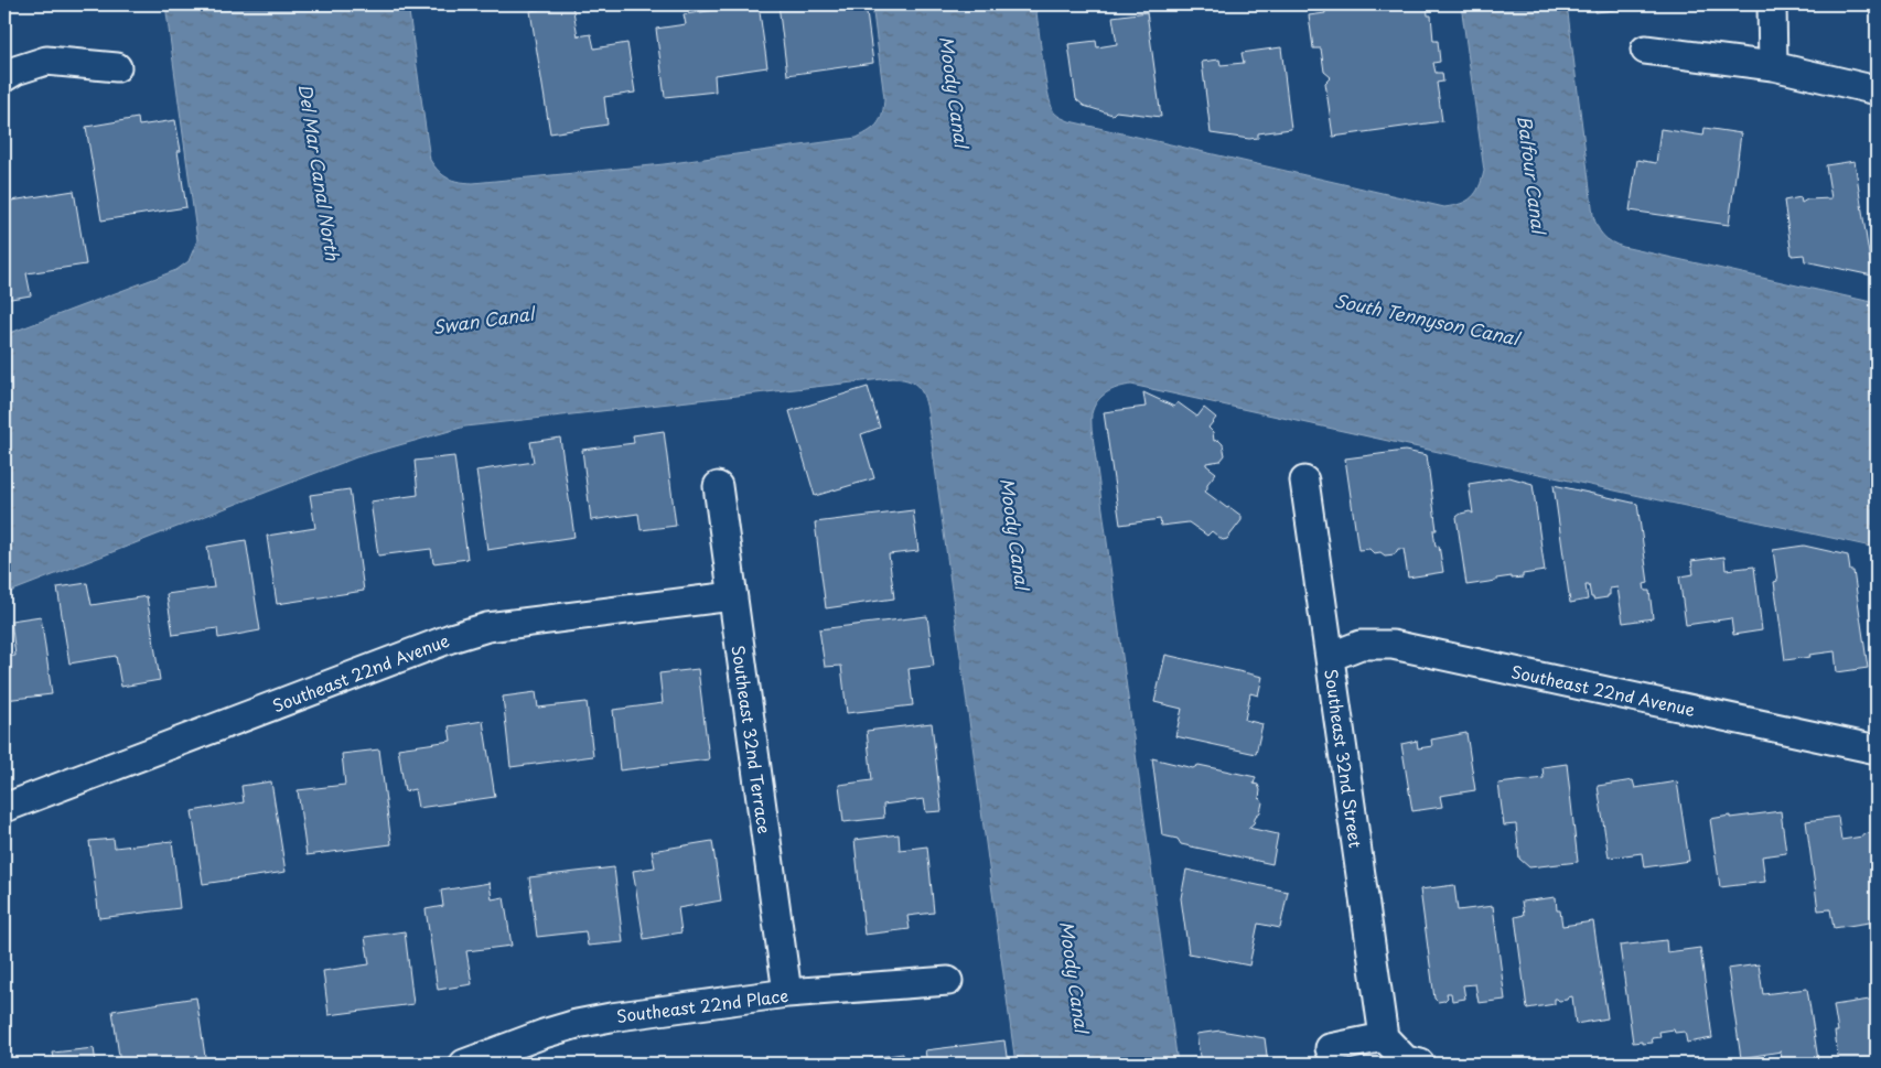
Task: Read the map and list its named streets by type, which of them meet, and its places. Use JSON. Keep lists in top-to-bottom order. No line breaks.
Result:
{"streets":{"street":["Southeast 22nd Avenue","Southeast 32nd Terrace","Southeast 32nd Street","Southeast 22nd Place"]},"crossings":[["Southeast 22nd Avenue","Southeast 32nd Terrace"],["Southeast 22nd Avenue","Southeast 32nd Street"],["Southeast 32nd Terrace","Southeast 22nd Place"]],"water":["Moody Canal","Del Mar Canal North","Balfour Canal","South Tennyson Canal","Swan Canal"]}
